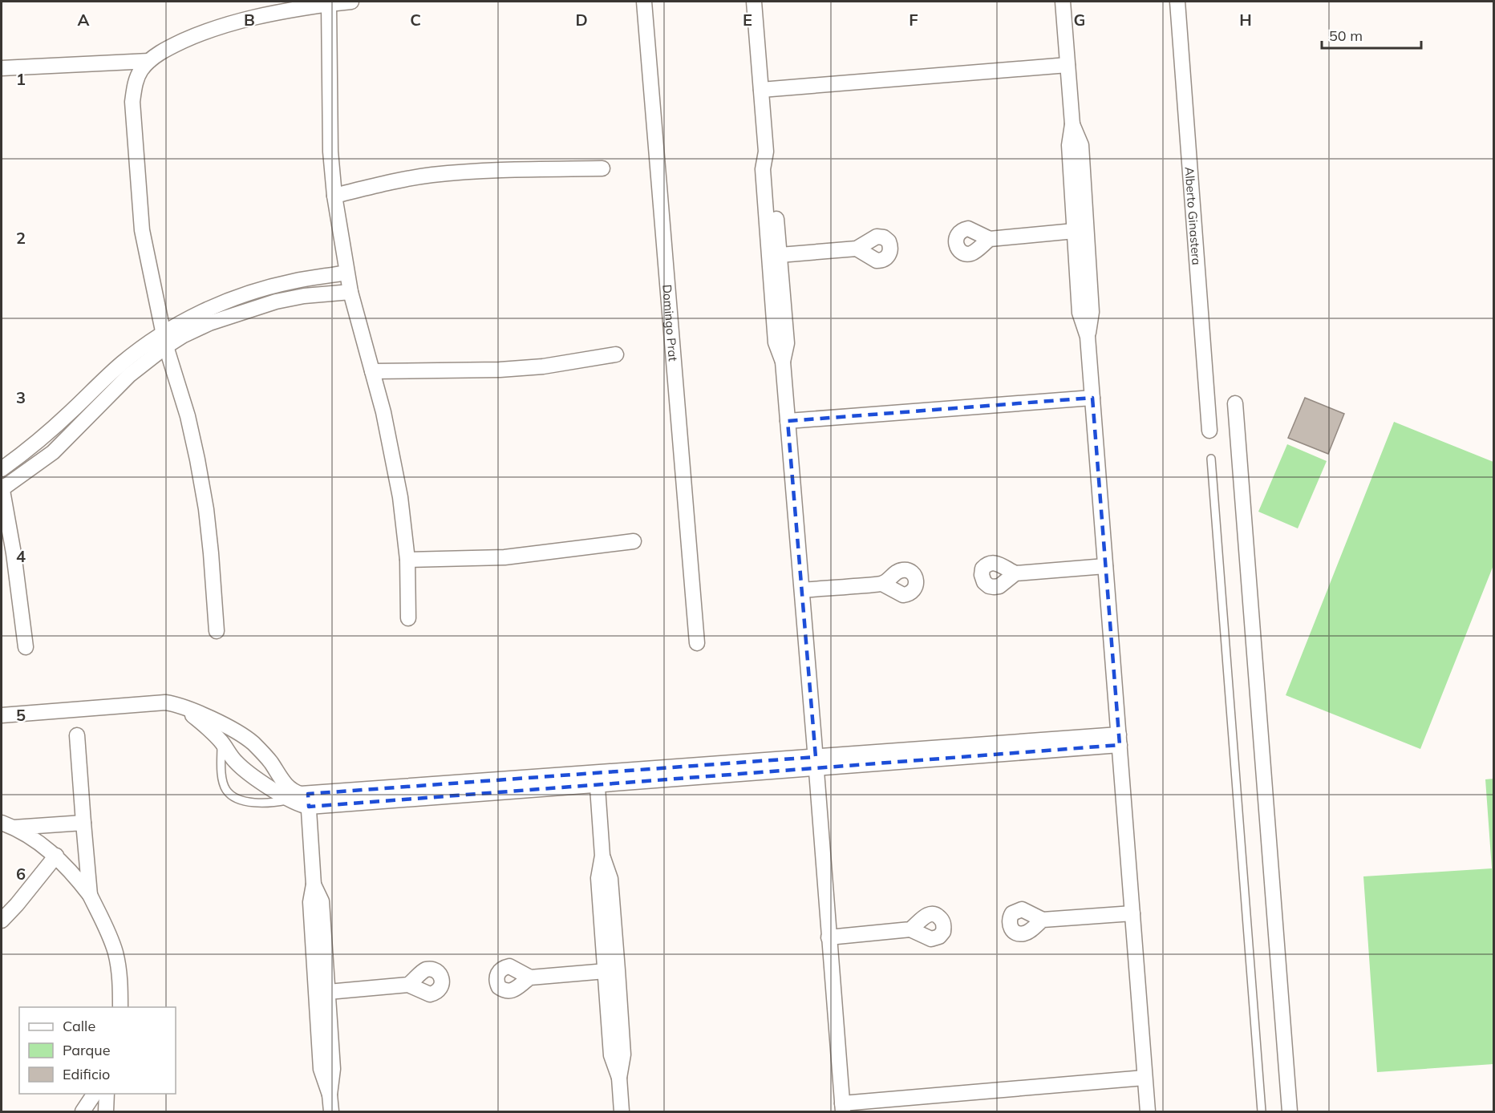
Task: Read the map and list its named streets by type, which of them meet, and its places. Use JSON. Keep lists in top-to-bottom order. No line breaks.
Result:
{"streets":{"street":["Alberto Ginastera","Domingo Prat"]},"legend":["Calle","Parque","Edificio"],"scale_bar":"50 m","grid":{"columns":["A","B","C","D","E","F","G","H"],"rows":["1","2","3","4","5","6"]}}
